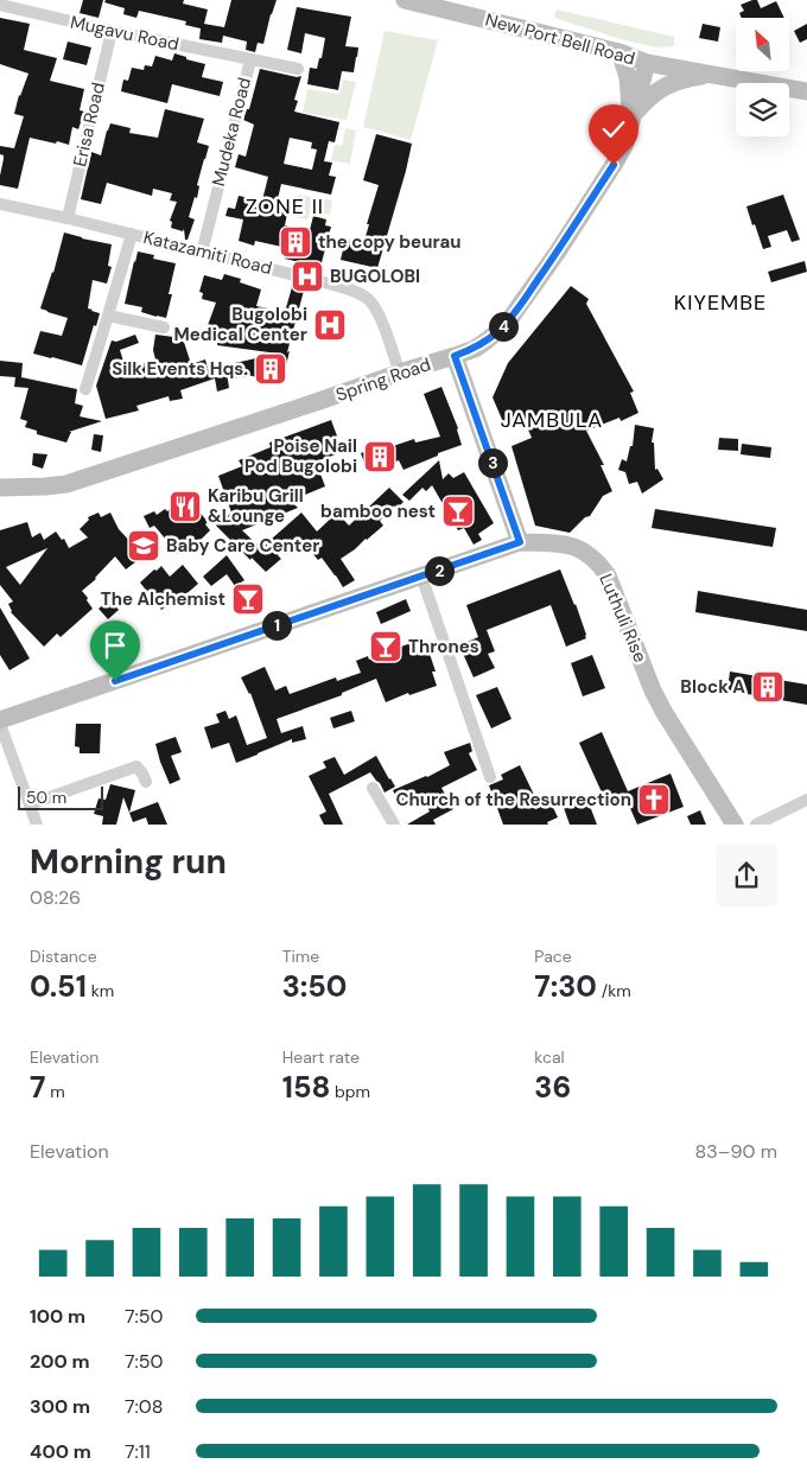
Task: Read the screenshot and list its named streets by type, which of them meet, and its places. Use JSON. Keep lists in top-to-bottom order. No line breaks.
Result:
{"streets":{"main road":["New Port Bell Road","Spring Road","Luthuli Rise"],"street":["Mugavu Road","Erisa Road","Mudeka Road","Katazamiti Road"]},"crossings":[["Mugavu Road","Erisa Road"],["Mugavu Road","Mudeka Road"],["New Port Bell Road","Spring Road"],["Erisa Road","Katazamiti Road"],["Mudeka Road","Katazamiti Road"],["Katazamiti Road","Spring Road"]],"districts":["ZONE II","KIYEMBE","JAMBULA"],"places":{"building":["the copy beurau","Silk Events Hqs.","Poise Nail Pod Bugolobi","Block A"],"hospital":["BUGOLOBI","Bugolobi Medical Center"],"restaurant":["Karibu Grill &Lounge"],"bar":["bamboo nest","The Alchemist","Thrones"],"school or university":["Baby Care Center"],"church":["Church of the Resurrection"]},"scale_bar":"50 m","north":"top left","page":{"pins":["4","3","2","1"],"scale":"50 m","heading":["Morning run","08:26"],"stats":[["Distance","0.51 km"],["Time","3:50"],["Pace","7:30 /km"],["Elevation","7 m"],["Heart rate","158 bpm"],["kcal","36"]],"chart":["Elevation","83–90 m"],"list":[{"name":"100 m","note":"7:50"},{"name":"200 m","note":"7:50"},{"name":"300 m","note":"7:08"},{"name":"400 m","note":"7:11"}]}}
